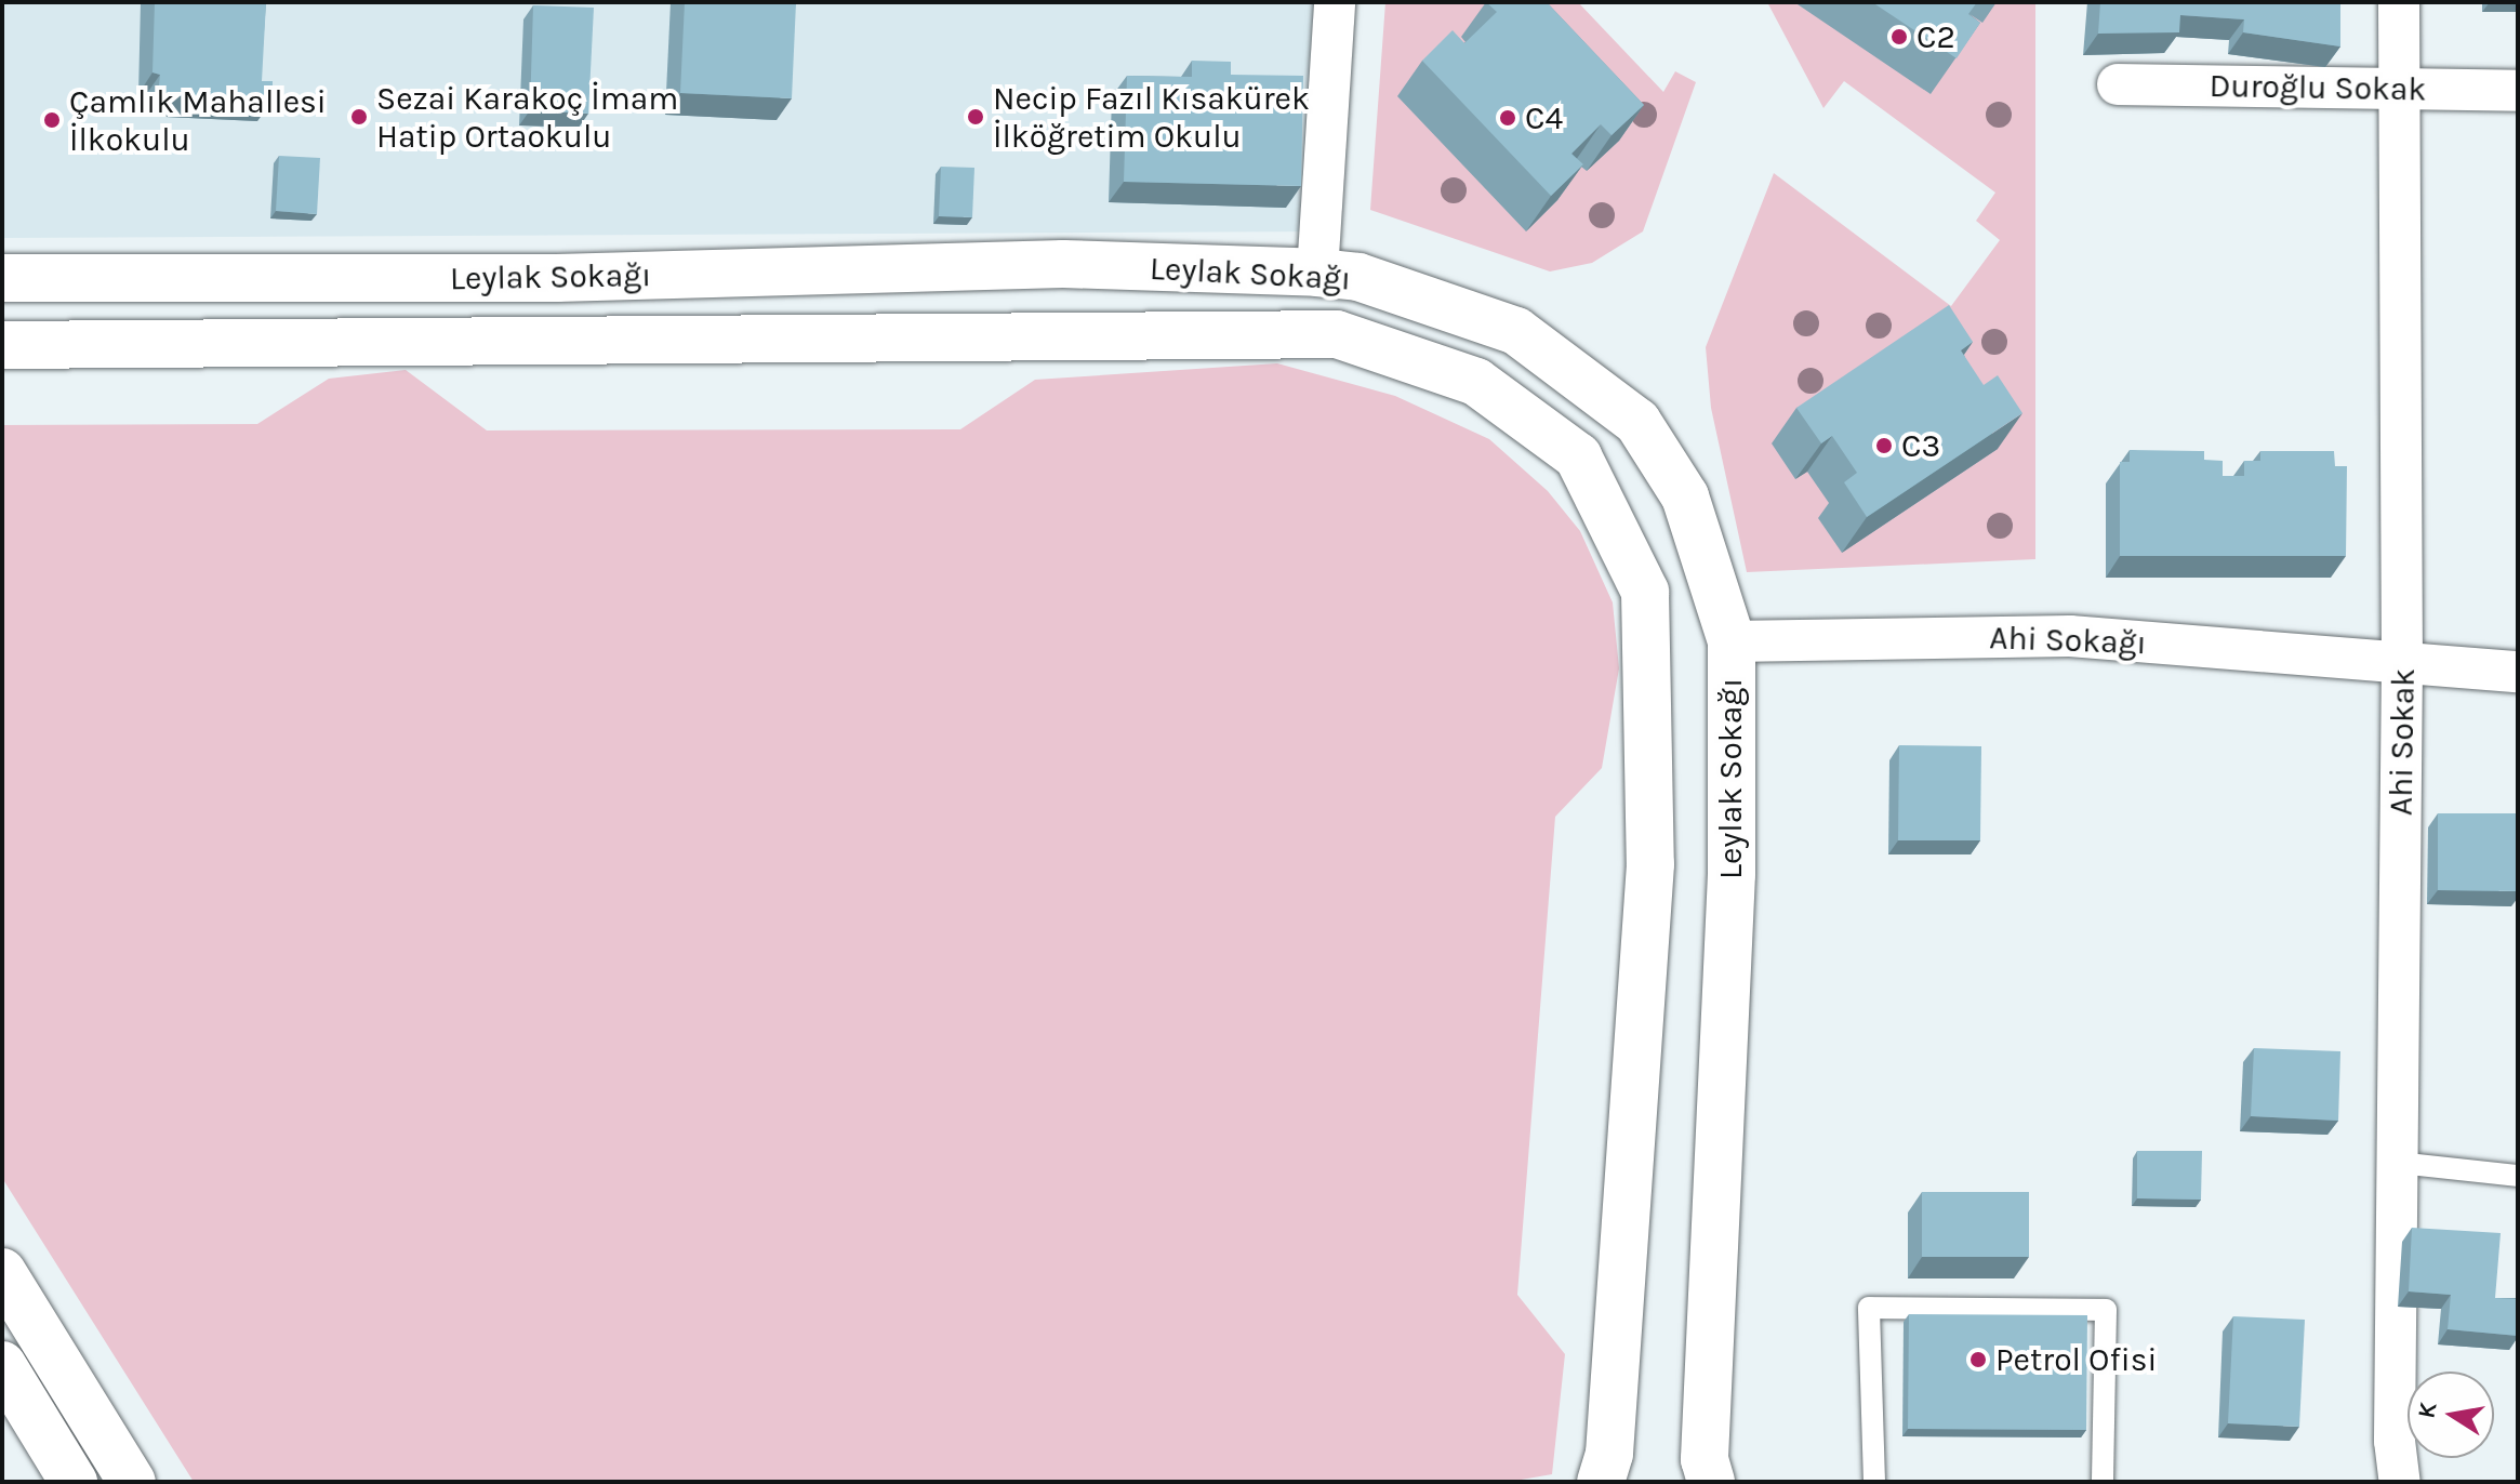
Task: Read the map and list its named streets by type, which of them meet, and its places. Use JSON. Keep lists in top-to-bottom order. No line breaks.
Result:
{"streets":{"street":["Duroğlu Sokak","Leylak Sokağı","Ahi Sokağı","Ahi Sokak"]},"crossings":[["Duroğlu Sokak","Ahi Sokak"],["Leylak Sokağı","Ahi Sokağı"],["Ahi Sokağı","Ahi Sokak"]],"places":["C2","Sezai Karakoç İmam Hatip Ortaokulu","Necip Fazıl Kısakürek İlköğretim Okulu","C4","Çamlık Mahallesi İlkokulu","C3","Petrol Ofisi"],"north":"left"}
